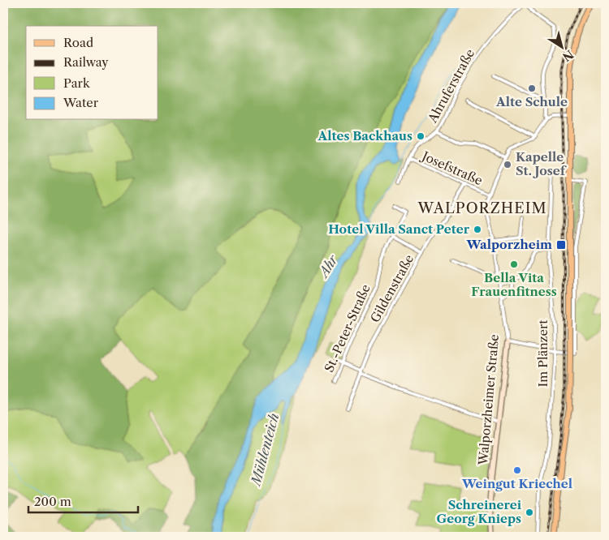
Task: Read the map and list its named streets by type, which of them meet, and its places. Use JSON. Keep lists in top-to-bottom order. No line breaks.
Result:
{"streets":{"street":["Ahruferstraße","Josefstraße","Gildenstraße","St.-Peter-Straße","Im Plänzert","Walporzheimer Straße"]},"crossings":[["Ahruferstraße","Josefstraße"],["Josefstraße","Gildenstraße"],["Josefstraße","Walporzheimer Straße"]],"districts":["WALPORZHEIM"],"water":["Ahr","Mühlenteich"],"places":{"other":["Alte Schule","Altes Backhaus","Kapelle St. Josef","Hotel Villa Sanct Peter","Bella Vita Frauenfitness","Weingut Kriechel","Schreinerei Georg Knieps"],"transit":["Walporzheim"]},"legend":["Road","Railway","Park","Water"],"scale_bar":"200 m","north":"bottom right"}
